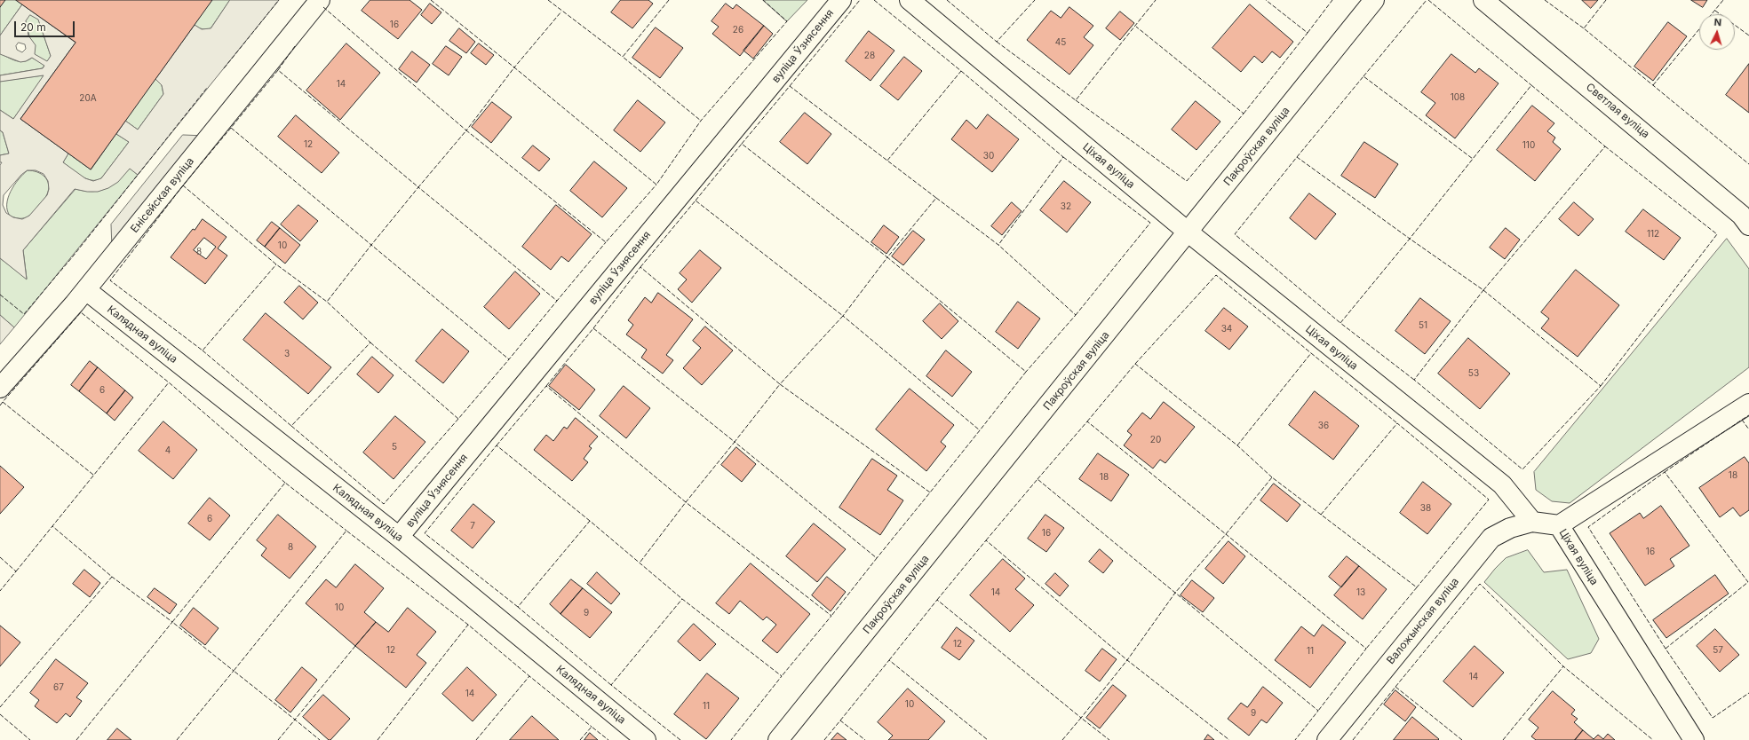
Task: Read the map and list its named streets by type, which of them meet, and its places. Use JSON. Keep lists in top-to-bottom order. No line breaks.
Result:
{"streets":{"street":["вуліца Ўзнясення","Светлая вуліца","Пакроўская вуліца","Ціхая вуліца","Енісейская вуліца","Калядная вуліца","Валожынская вуліца"]},"crossings":[["вуліца Ўзнясення","Калядная вуліца"],["Пакроўская вуліца","Ціхая вуліца"],["Ціхая вуліца","Валожынская вуліца"],["Енісейская вуліца","Калядная вуліца"]],"house_numbers":["16","26","45","28","14","108","20А","12","110","30","32","112","10","8","51","34","3","53","6","36","20","5","4","18","18","38","6","7","16","8","16","14","13","10","9","12","12","57","11","14","67","14","10","11","9"],"scale_bar":"20 m","north":"top"}
